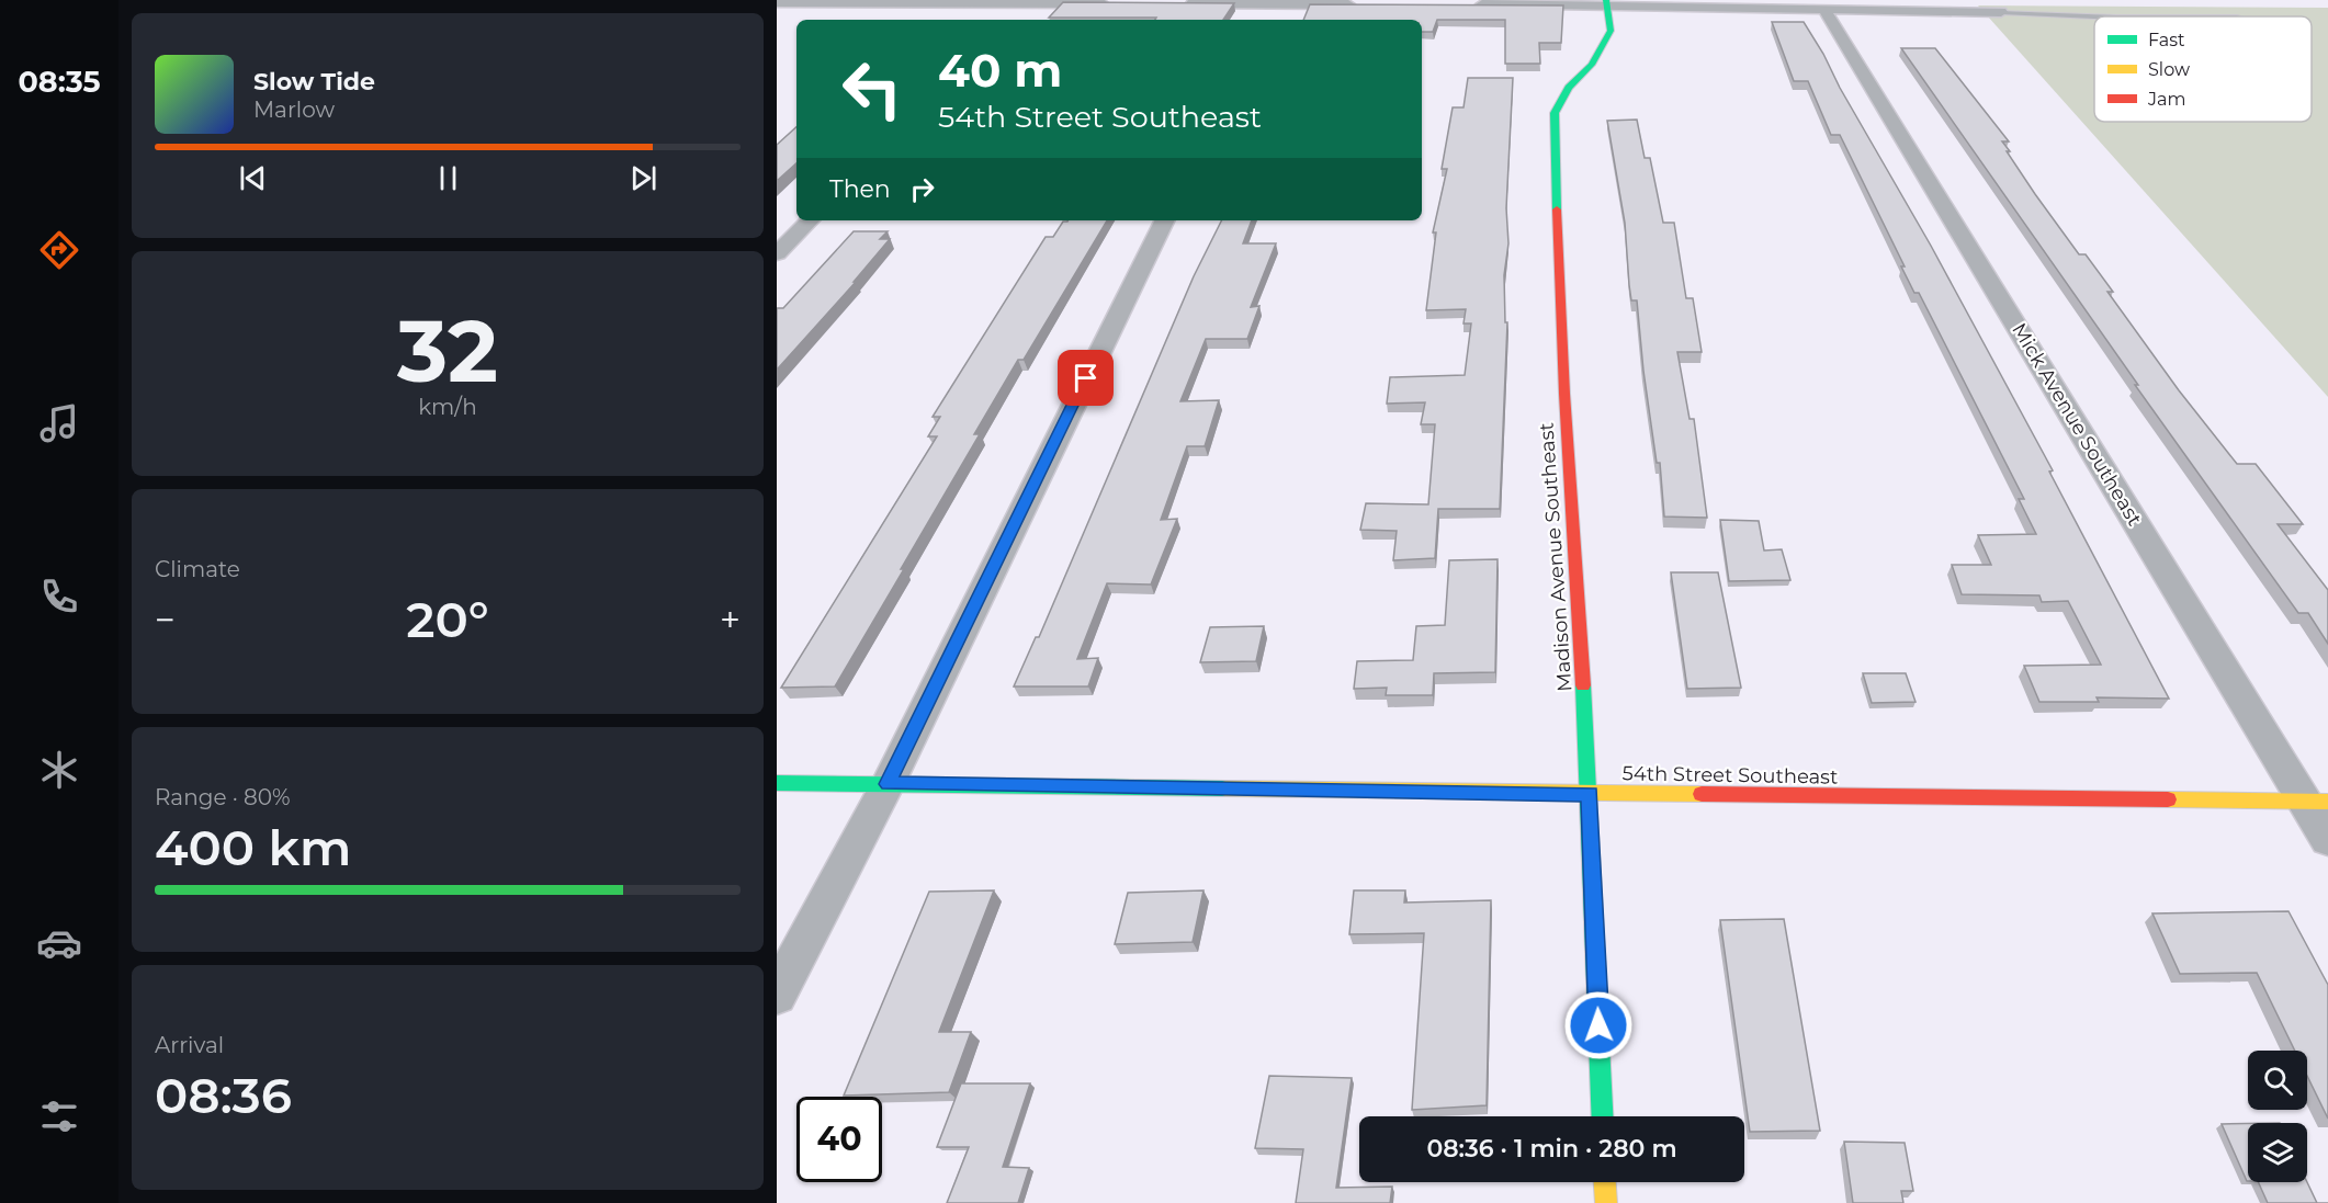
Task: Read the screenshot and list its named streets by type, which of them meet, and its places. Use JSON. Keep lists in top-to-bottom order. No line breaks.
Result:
{"streets":{"street":["Mick Avenue Southeast","Madison Avenue Southeast","54th Street Southeast"]},"crossings":[["Mick Avenue Southeast","54th Street Southeast"],["Madison Avenue Southeast","54th Street Southeast"]],"legend":["Fast","Slow","Jam"],"page":{"tabs":"08:35","turn":["40 m","54th Street Southeast"],"song":["Slow Tide","Marlow"],"then":"Then","tile":[["32","km/h"],"Climate",["Range · 80%","400 km"],["Arrival","08:36"]],"heat":["−","20°","+"],"limit":"40","trip":"08:36 · 1 min · 280 m"}}
